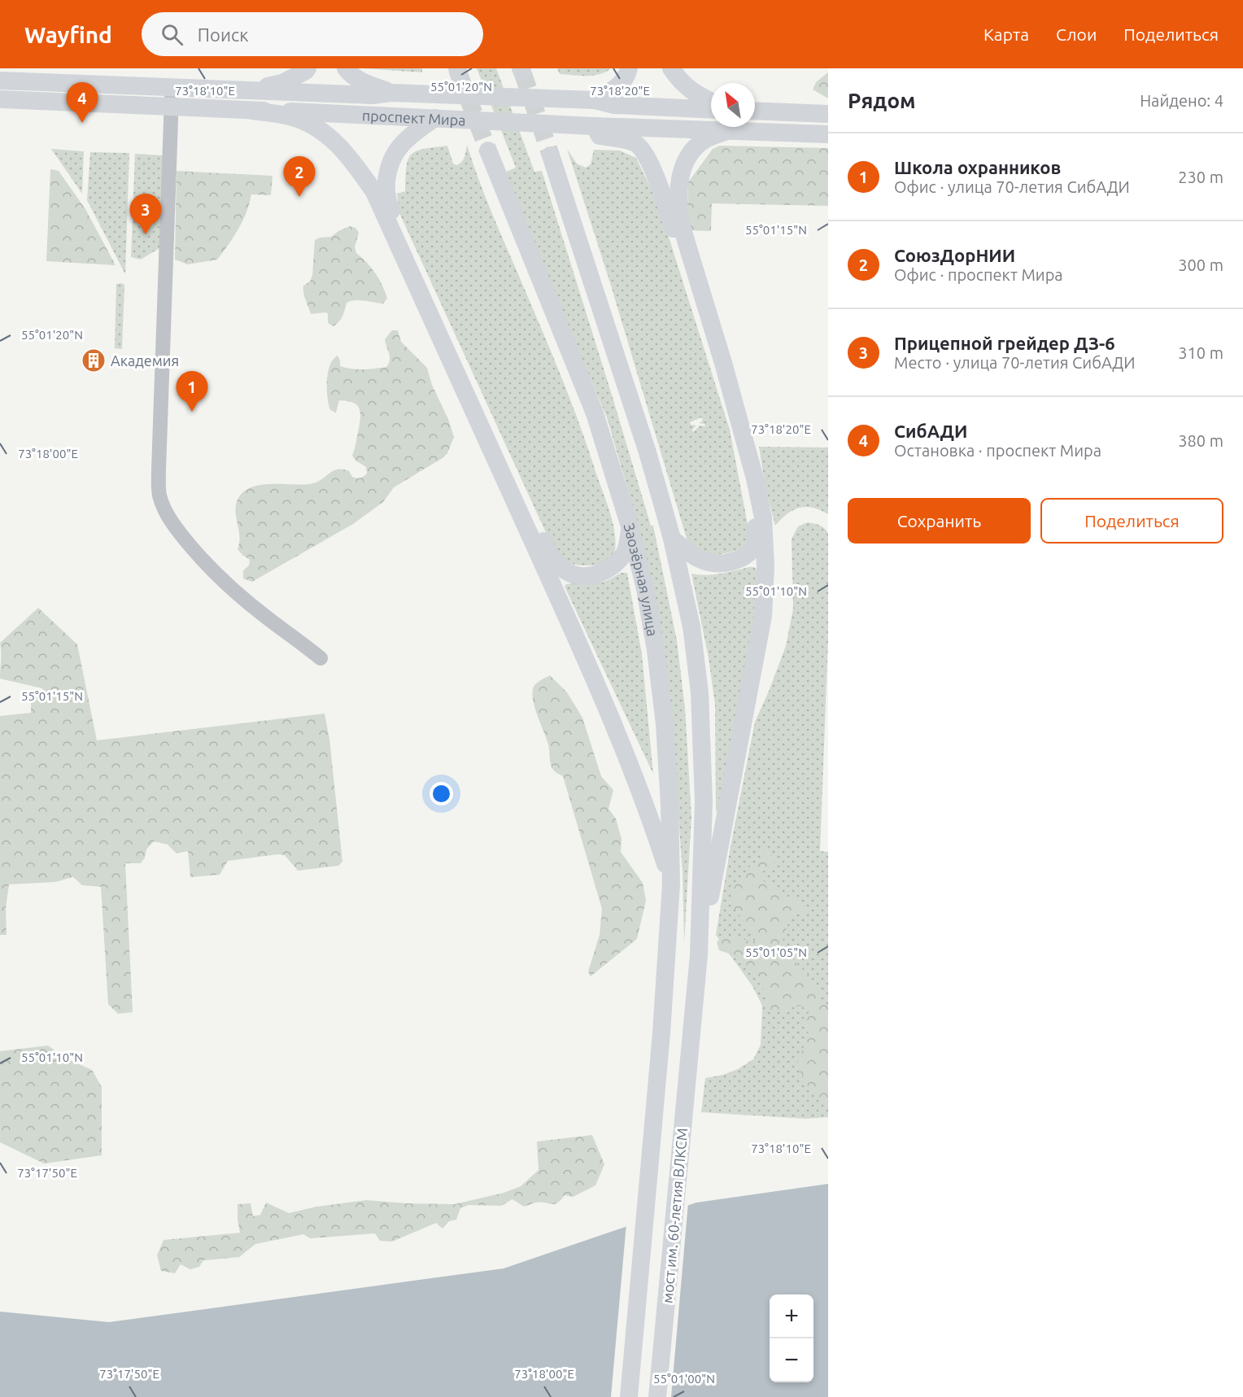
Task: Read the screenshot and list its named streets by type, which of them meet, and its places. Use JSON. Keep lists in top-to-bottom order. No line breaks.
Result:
{"streets":{"main road":["проспект Мира","Заозёрная улица","мост им. 60-летия ВЛКСМ"]},"crossings":[["Заозёрная улица","мост им. 60-летия ВЛКСМ"]],"places":{"building":["Академия"]},"north":"top left","page":{"header":"Wayfind","search":"Поиск","nav":["Карта","Слои","Поделиться"],"heading":["Рядом","Найдено: 4"],"pins":["4","2","3","1"],"list":[{"mark":"1","name":"Школа охранников","note":"Офис · улица 70-летия СибАДИ","value":"230 m"},{"mark":"2","name":"СоюзДорНИИ","note":"Офис · проспект Мира","value":"300 m"},{"mark":"3","name":"Прицепной грейдер ДЗ-6","note":"Место · улица 70-летия СибАДИ","value":"310 m"},{"mark":"4","name":"СибАДИ","note":"Остановка · проспект Мира","value":"380 m"}],"buttons":["Сохранить","Поделиться"],"map_buttons":["+","−"]},"coordinates":["55°01'20\"N","73°18'10\"E","73°18'20\"E","55°01'15\"N","73°18'00\"E","55°01'10\"N","55°01'05\"N","73°17'50\"E","55°01'00\"N"]}
